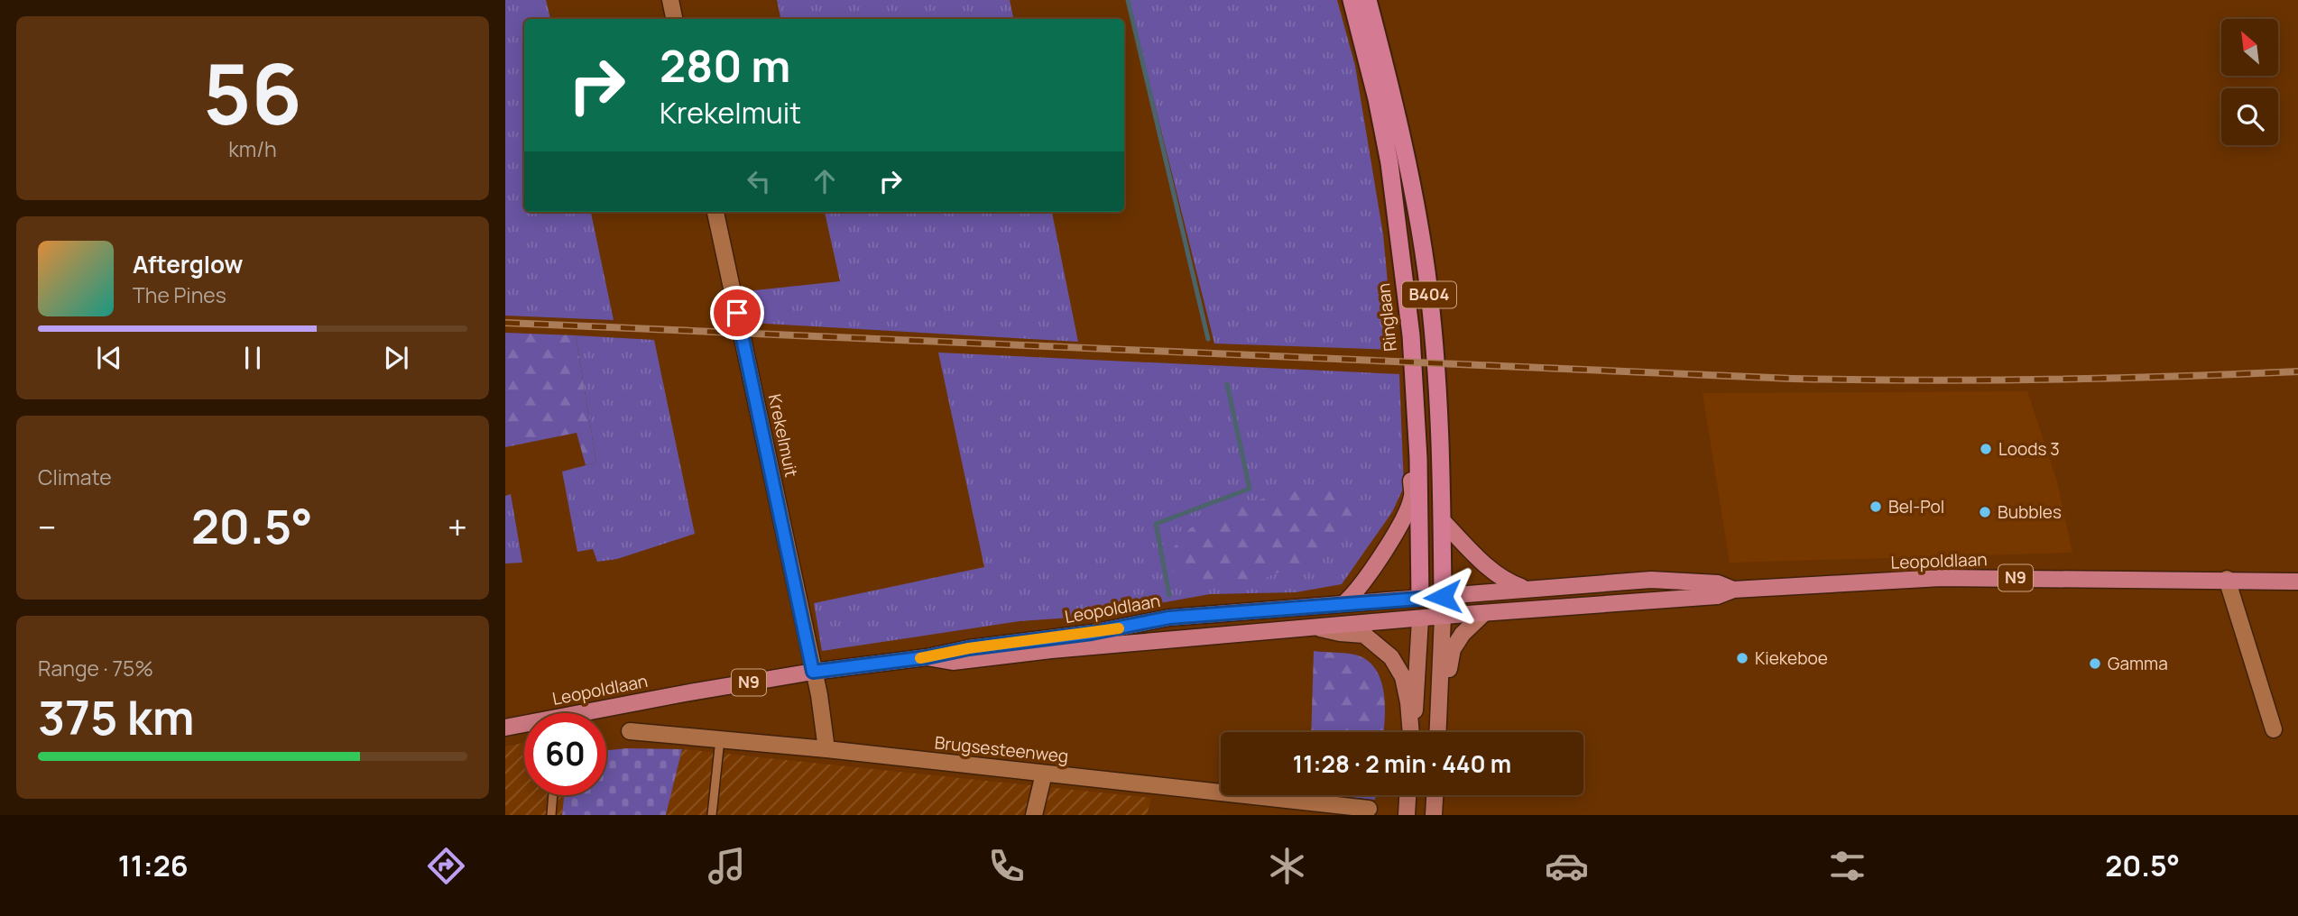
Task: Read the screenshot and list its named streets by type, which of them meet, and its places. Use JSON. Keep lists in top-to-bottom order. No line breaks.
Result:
{"streets":{"highway":["B404","Ringlaan"],"main road":["Leopoldlaan","N9"],"street":["Krekelmuit","Brugsesteenweg"]},"crossings":[["B404","Leopoldlaan"],["B404","N9"],["Ringlaan","Leopoldlaan"],["Ringlaan","N9"],["Krekelmuit","Leopoldlaan"],["Krekelmuit","Brugsesteenweg"],["Leopoldlaan","N9"]],"places":["Loods 3","Bel-Pol","Bubbles","Kiekeboe","Gamma"],"north":"top left","page":{"tile":[["56","km/h"],"Climate",["Range · 75%","375 km"]],"turn":["280 m","Krekelmuit"],"song":["Afterglow","The Pines"],"heat":["−","20.5°","+"],"limit":"60","trip":"11:28 · 2 min · 440 m","tabs":["11:26","20.5°"]}}
